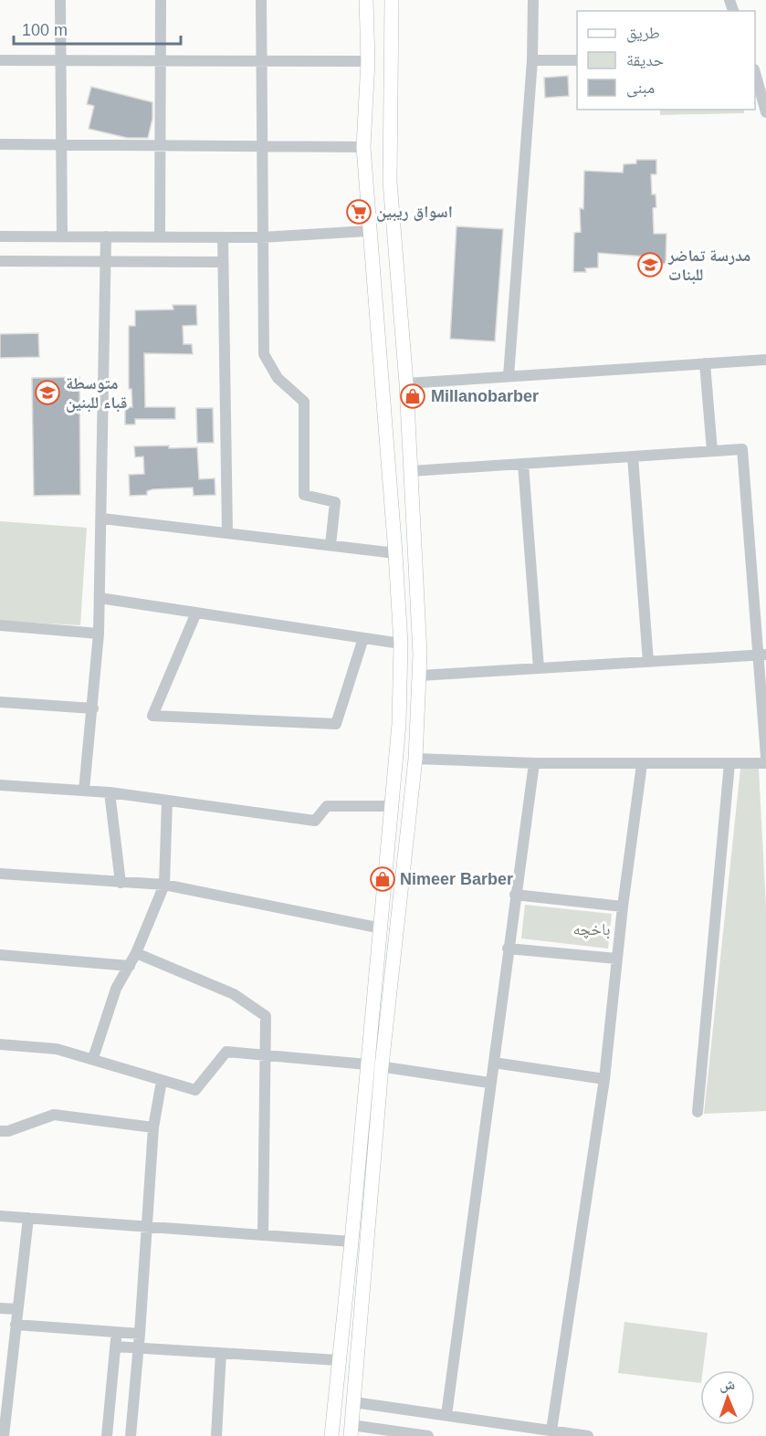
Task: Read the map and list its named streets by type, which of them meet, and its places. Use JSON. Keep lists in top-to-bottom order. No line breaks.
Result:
{"parks":["باخچە"],"places":{"supermarket":["اسواق ريبين"],"school or university":["مدرسة تماضر للبنات","متوسطة قباء للبنين"],"shop":["Millanobarber","Nimeer Barber"]},"legend":["طريق","حديقة","مبنى"],"scale_bar":"100 m","north":"top"}
